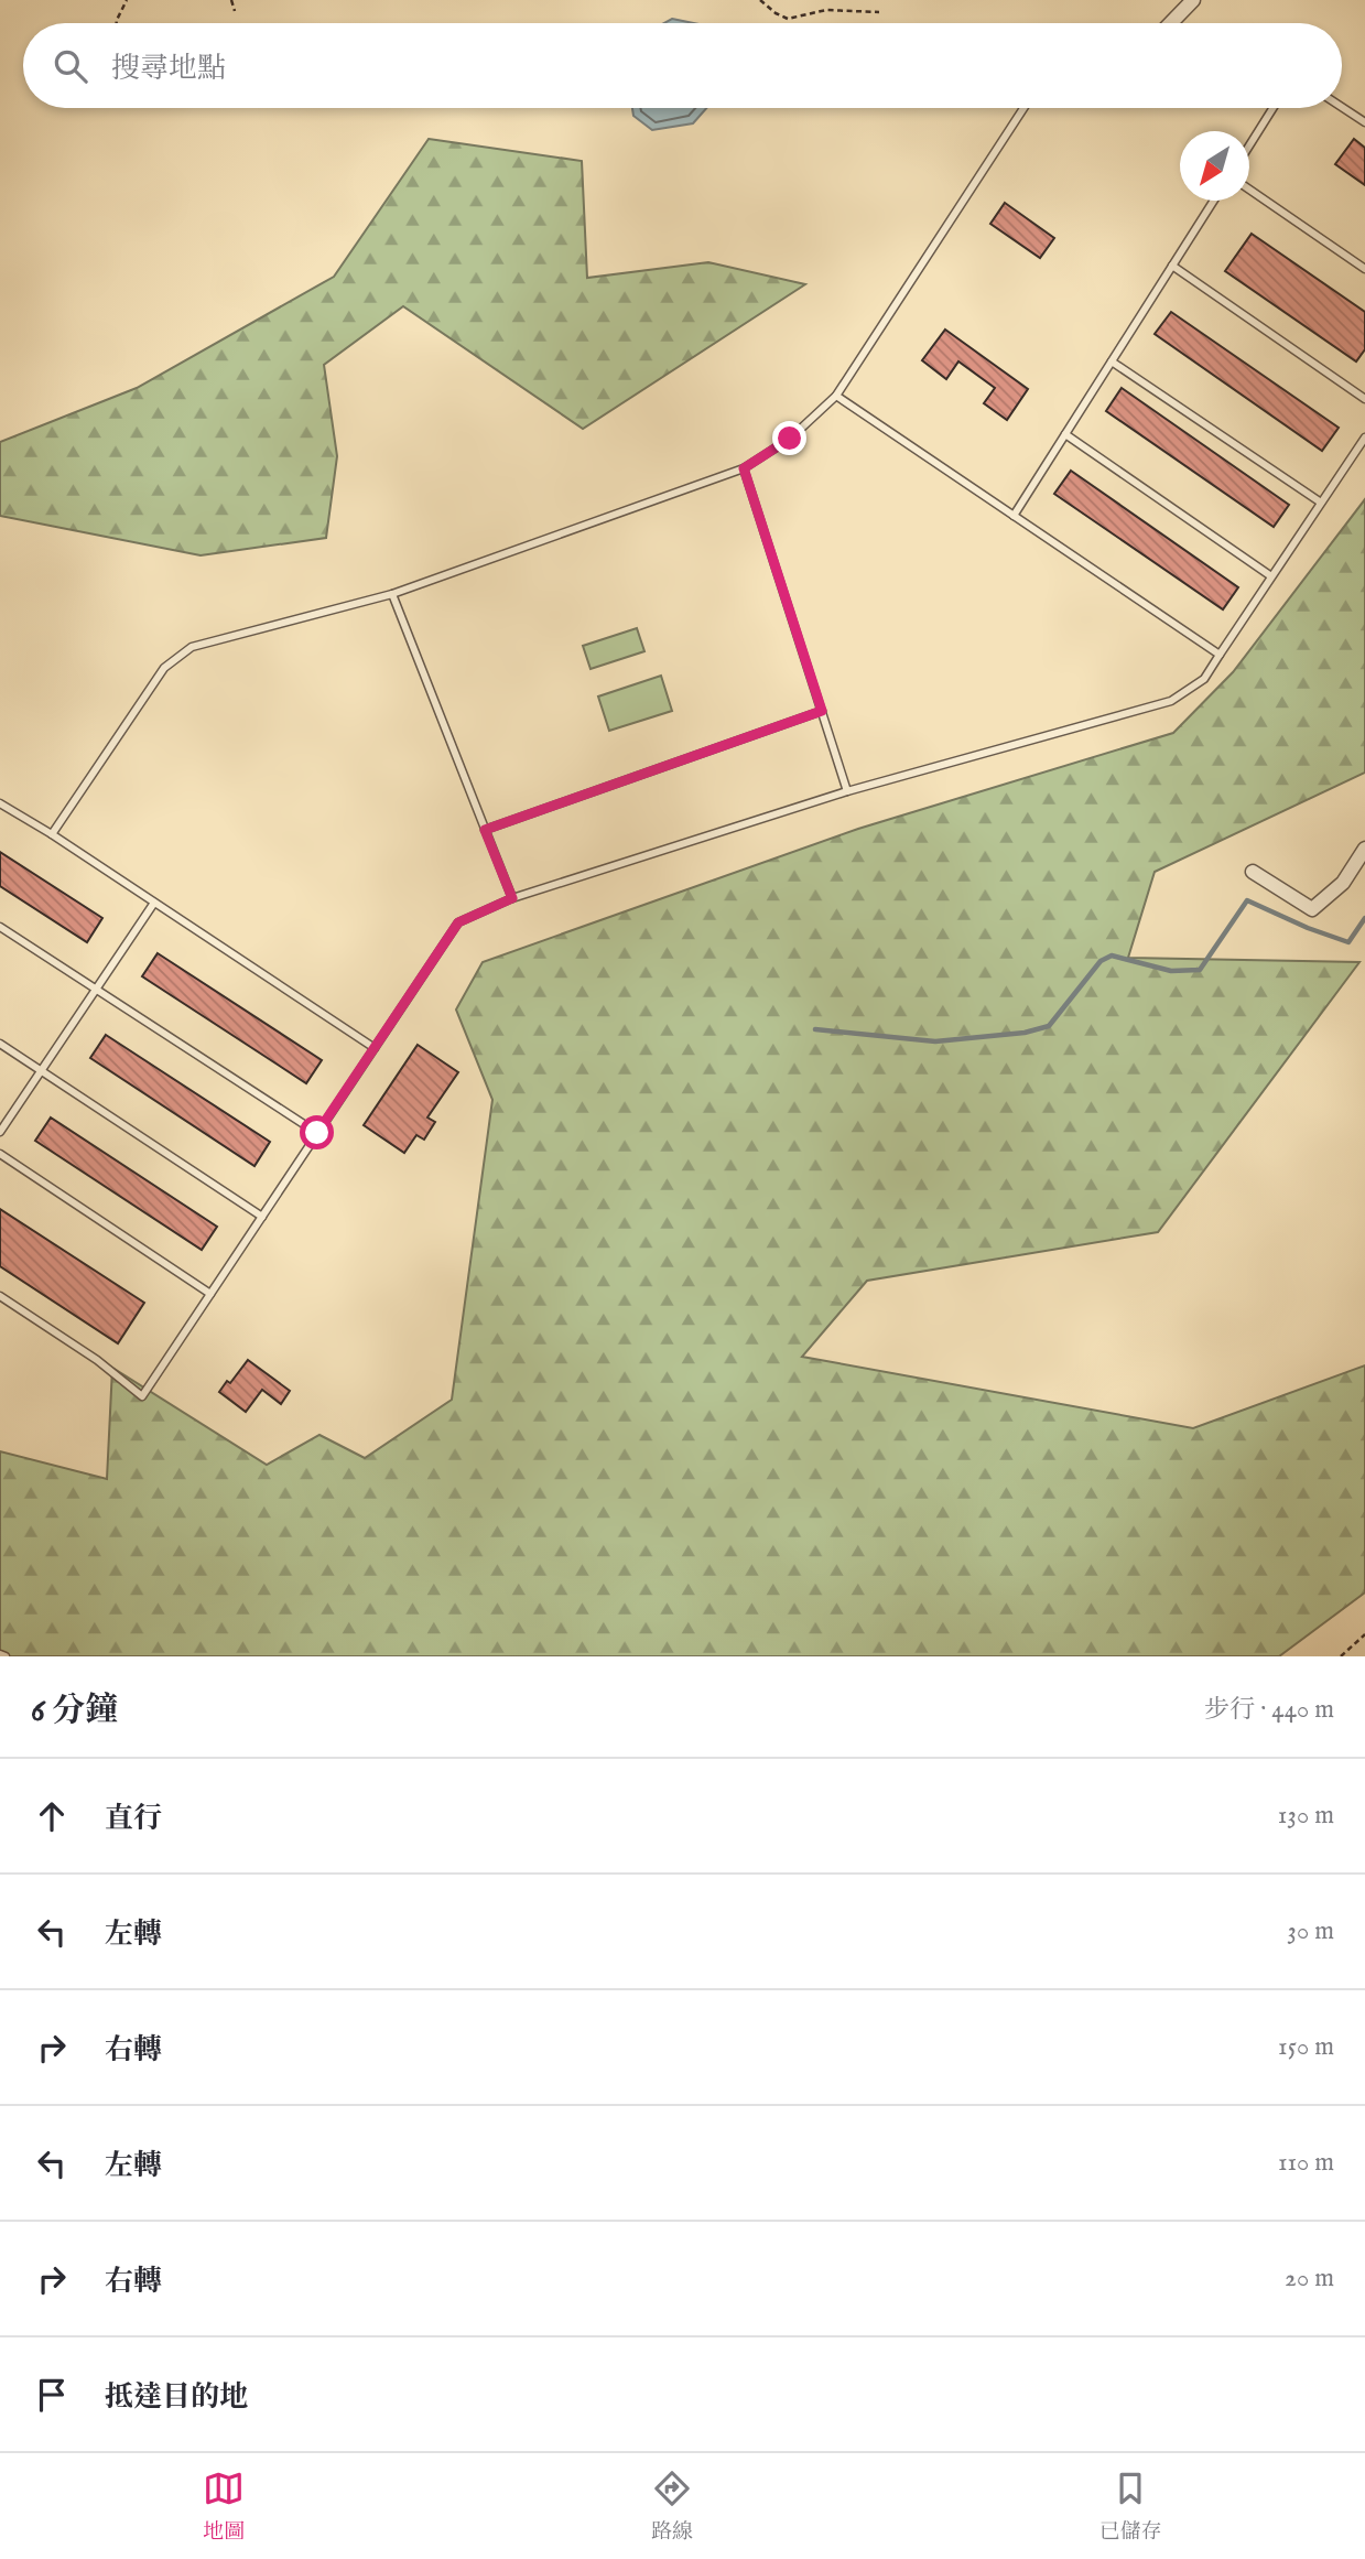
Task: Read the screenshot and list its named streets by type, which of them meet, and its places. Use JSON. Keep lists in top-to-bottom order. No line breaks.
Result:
{"north":"bottom left","page":{"search":"搜尋地點","heading":["6 分鐘","步行 · 440 m"],"list":[["直行","130 m"],["左轉","30 m"],["右轉","150 m"],["左轉","110 m"],["右轉","20 m"],"抵達目的地"],"nav":["地圖","路線","已儲存"]}}
